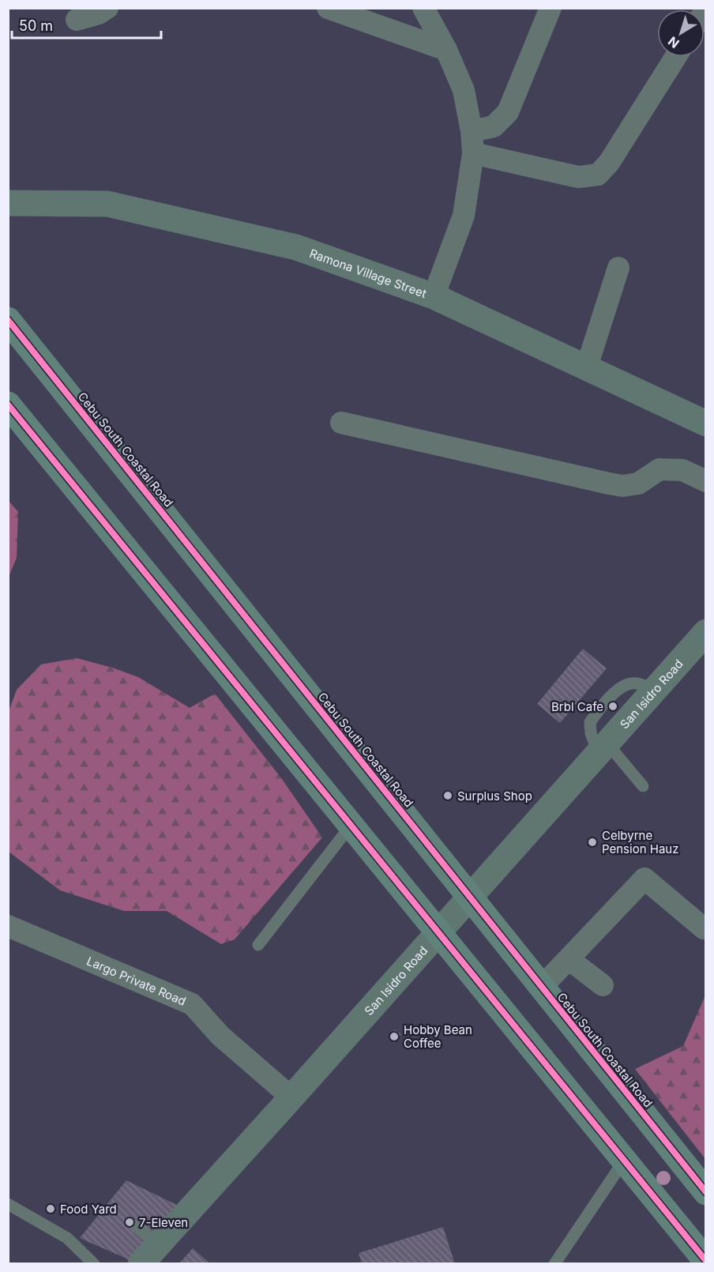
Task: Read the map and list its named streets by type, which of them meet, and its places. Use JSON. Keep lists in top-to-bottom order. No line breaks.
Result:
{"streets":{"highway":["Cebu South Coastal Road"],"street":["Ramona Village Street","San Isidro Road","Largo Private Road"]},"crossings":[["Cebu South Coastal Road","San Isidro Road"],["San Isidro Road","Largo Private Road"]],"places":["Brbl Cafe","Surplus Shop","Celbyrne Pension Hauz","Hobby Bean Coffee","Food Yard","7-Eleven"],"scale_bar":"50 m","north":"bottom left"}
